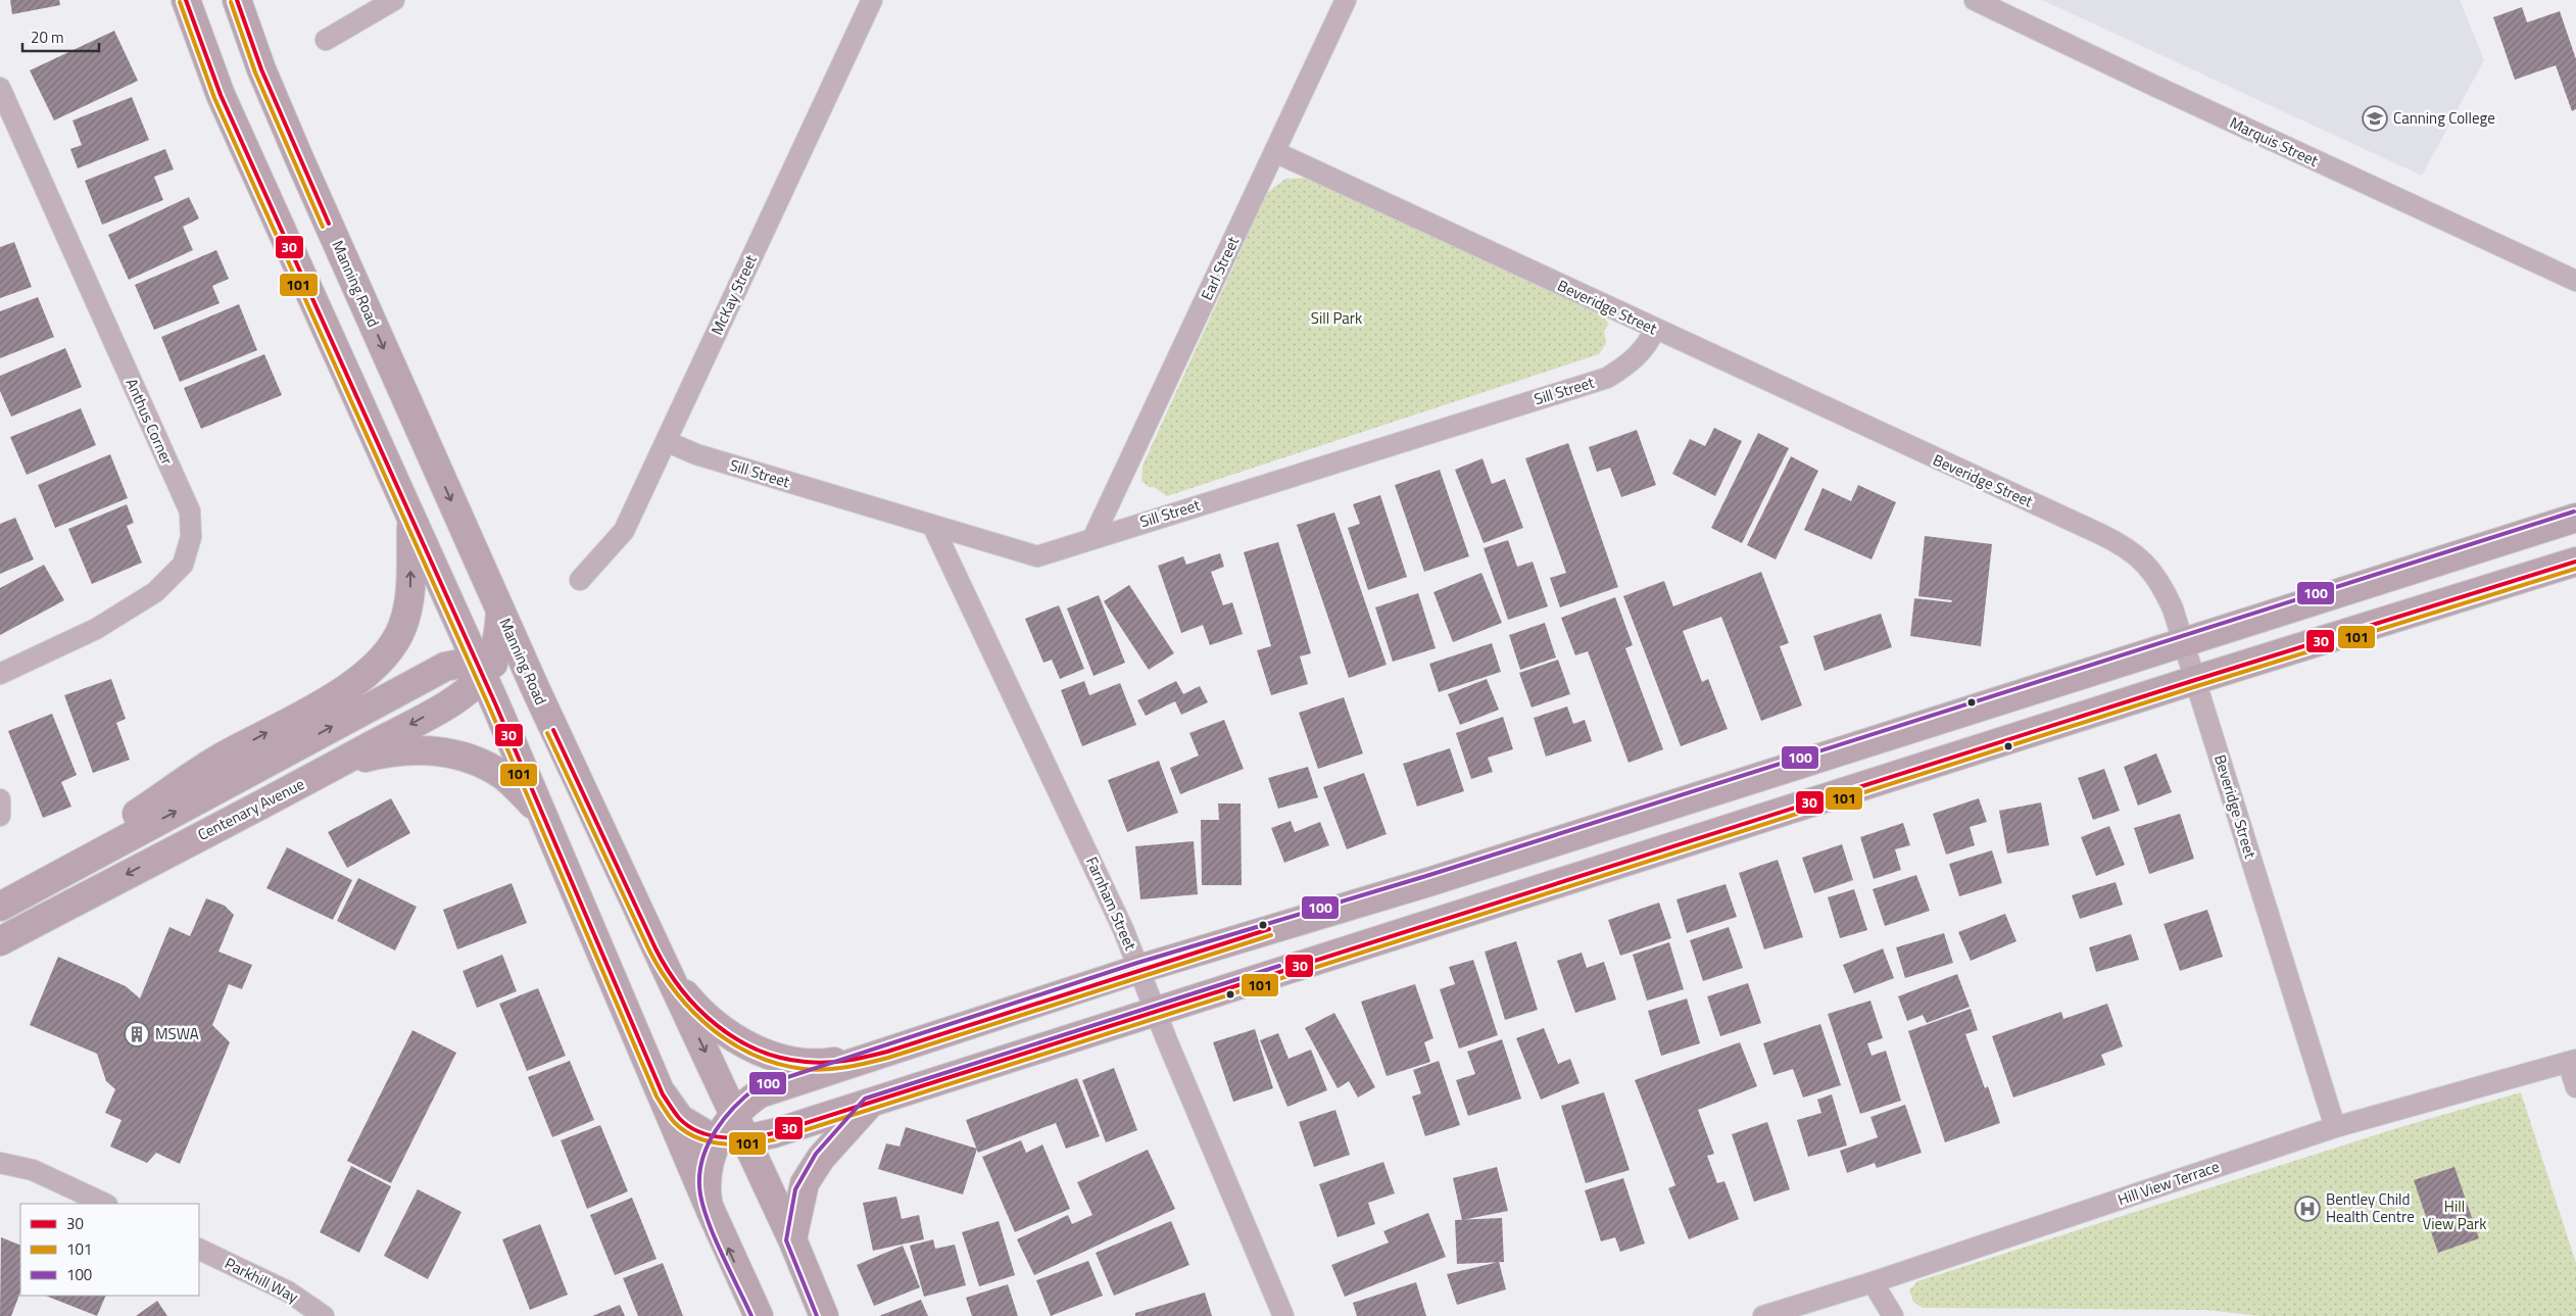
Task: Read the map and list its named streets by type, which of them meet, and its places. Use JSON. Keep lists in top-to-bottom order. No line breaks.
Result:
{"streets":{"main road":["Manning Road","Centenary Avenue"],"street":["Marquis Street","Earl Street","McKay Street","Beveridge Street","Sill Street","Anthus Corner","Farnham Street","Hill View Terrace","Parkhill Way"]},"crossings":[["Earl Street","Beveridge Street"],["Earl Street","Sill Street"],["Manning Road","Centenary Avenue"],["McKay Street","Sill Street"],["Beveridge Street","Sill Street"],["Beveridge Street","Hill View Terrace"],["Sill Street","Farnham Street"]],"parks":["Sill Park","Hill View Park"],"places":{"school or university":["Canning College"],"building":["MSWA"],"hospital":["Bentley Child Health Centre"]},"lines":["transit line 30","transit line 101","transit line 100"],"legend":["30","101","100"],"scale_bar":"20 m"}
